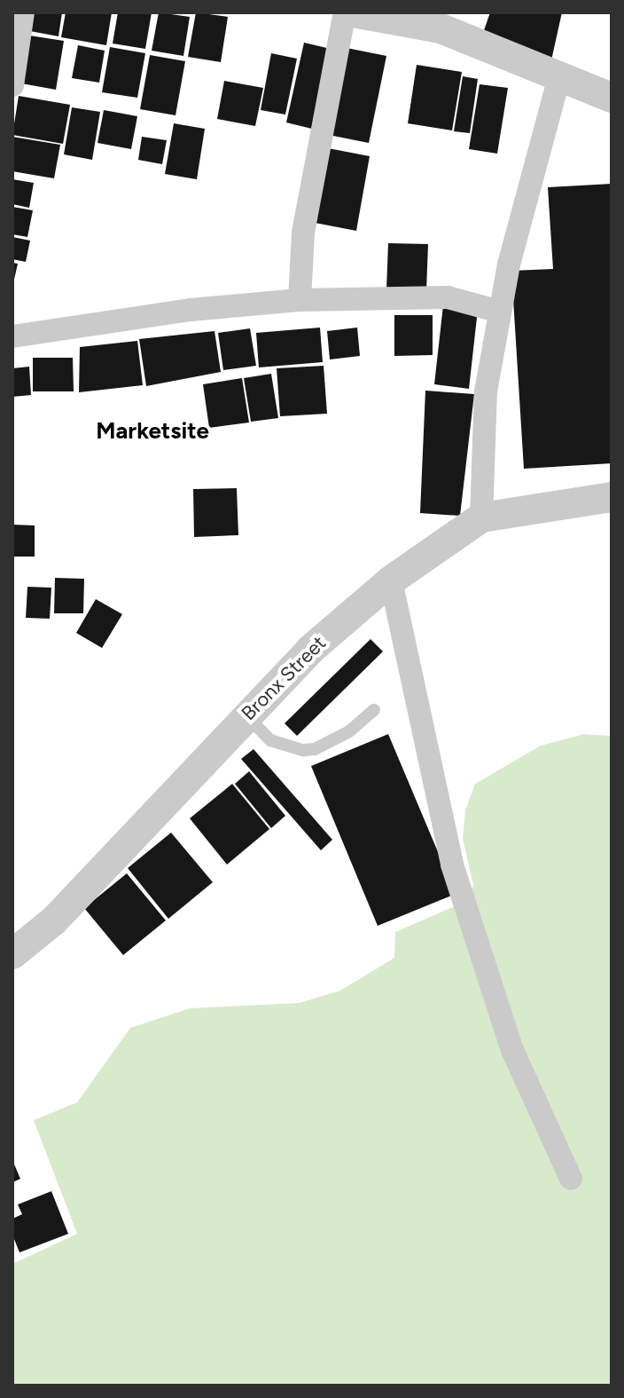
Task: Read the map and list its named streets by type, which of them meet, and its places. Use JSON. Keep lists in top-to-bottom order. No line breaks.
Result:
{"streets":{"street":["Bronx Street"]},"districts":["Marketsite"]}
